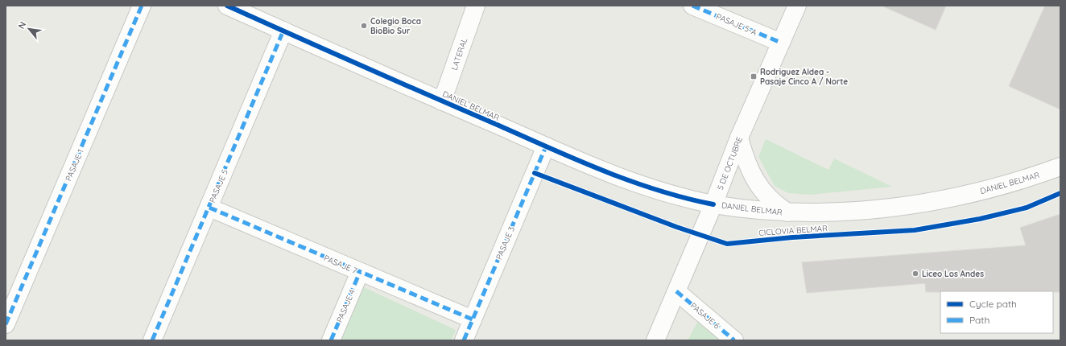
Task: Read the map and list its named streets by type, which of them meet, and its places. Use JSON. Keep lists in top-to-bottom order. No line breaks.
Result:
{"streets":{"street":["PASAJE 5-A","LATERAL","DANIEL BELMAR","5 DE OCTUBRE","PASAJE 1","PASAJE 5","PASAJE 3","PASAJE 7","PASAJE 4","PASAJE 6"],"cycle path":["CICLOVIA BELMAR"]},"crossings":[["PASAJE 5-A","5 DE OCTUBRE"],["LATERAL","DANIEL BELMAR"],["DANIEL BELMAR","5 DE OCTUBRE"],["DANIEL BELMAR","PASAJE 5"],["DANIEL BELMAR","PASAJE 3"],["5 DE OCTUBRE","PASAJE 6"],["PASAJE 5","PASAJE 7"],["PASAJE 3","PASAJE 7"],["PASAJE 7","PASAJE 4"]],"places":{"other":["Colegio Boca BioBio Sur","Liceo Los Andes"],"transit":["Rodriguez Aldea - Pasaje Cinco A / Norte"]},"legend":["Cycle path","Path"],"north":"top left"}
